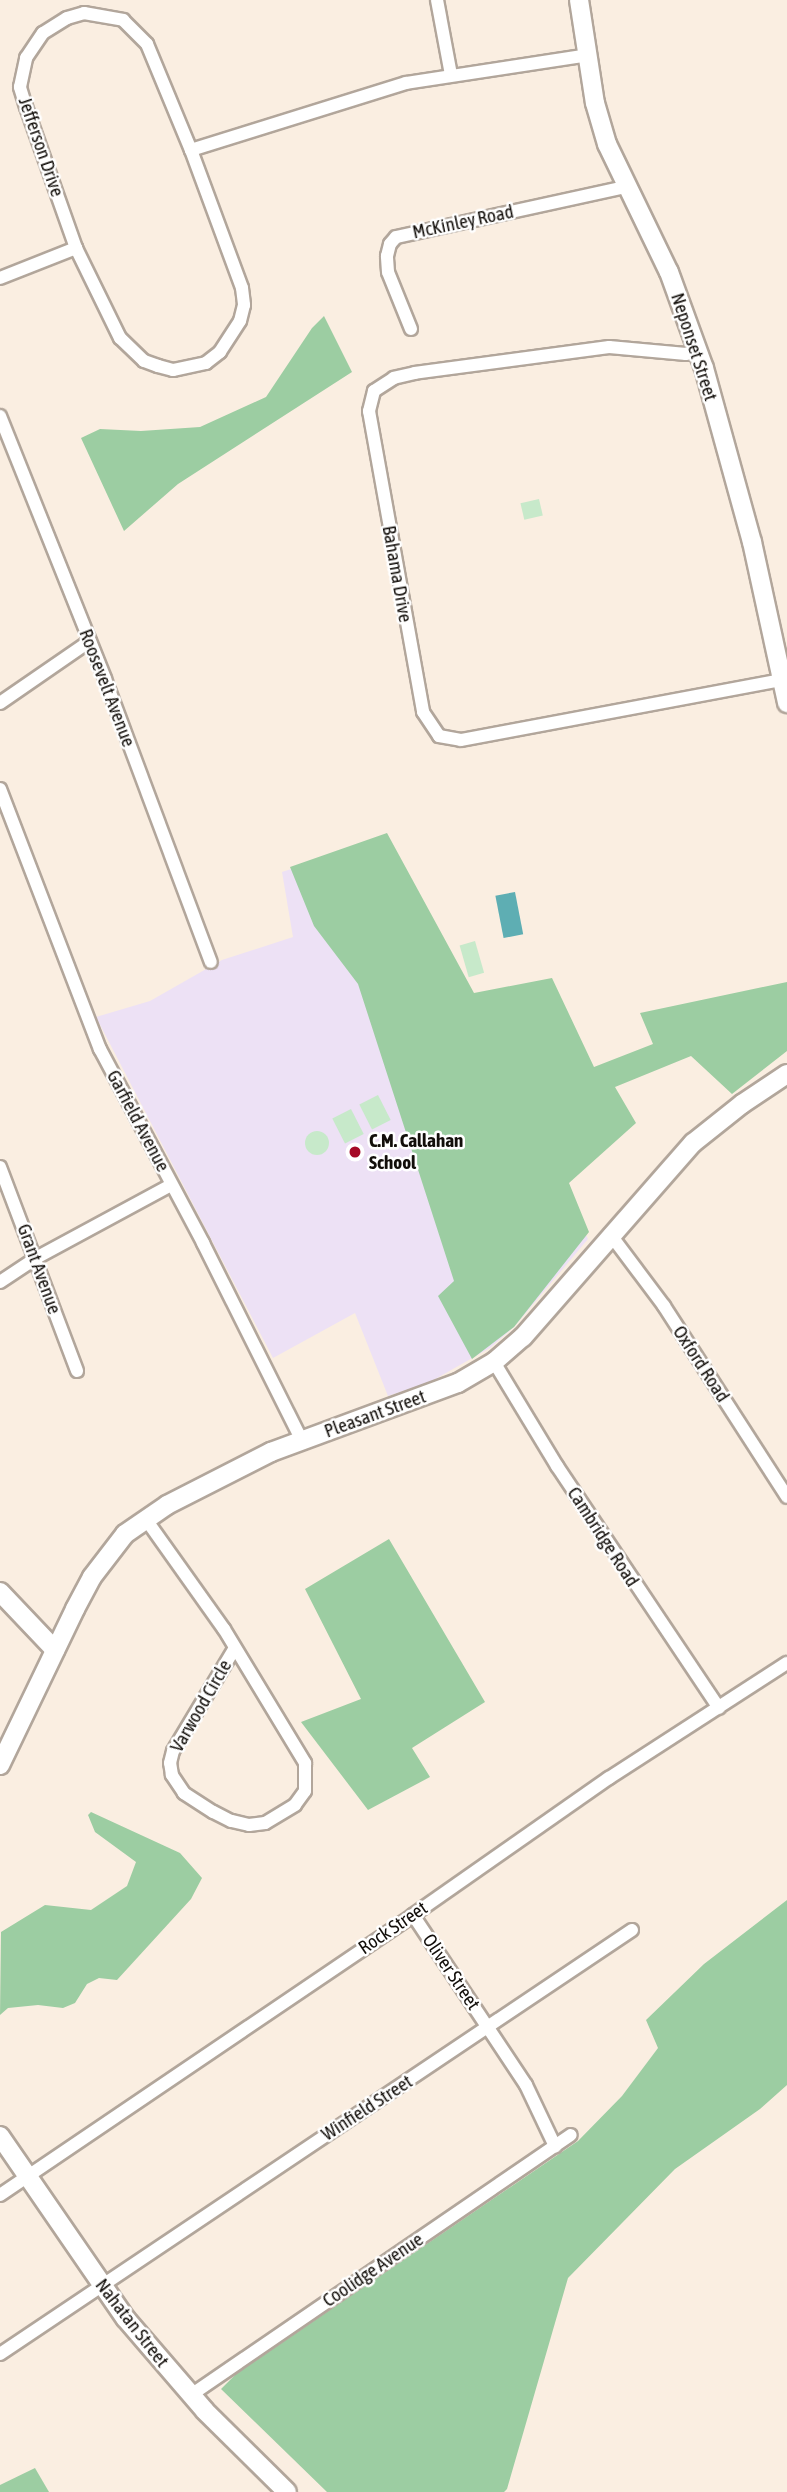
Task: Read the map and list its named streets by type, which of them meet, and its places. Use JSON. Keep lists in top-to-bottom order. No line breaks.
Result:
{"streets":{"street":["Jefferson Drive","McKinley Road","Neponset Street","Bahama Drive","Roosevelt Avenue","Garfield Avenue","Grant Avenue","Oxford Road","Pleasant Street","Cambridge Road","Varwood Circle","Rock Street","Oliver Street","Winfield Street","Coolidge Avenue","Nahatan Street"]},"crossings":[["McKinley Road","Neponset Street"],["Neponset Street","Bahama Drive"],["Garfield Avenue","Pleasant Street"],["Oxford Road","Pleasant Street"],["Pleasant Street","Cambridge Road"],["Pleasant Street","Varwood Circle"],["Cambridge Road","Rock Street"],["Rock Street","Oliver Street"],["Rock Street","Nahatan Street"],["Oliver Street","Winfield Street"],["Winfield Street","Nahatan Street"],["Coolidge Avenue","Nahatan Street"]],"places":["C.M. Callahan School"]}
